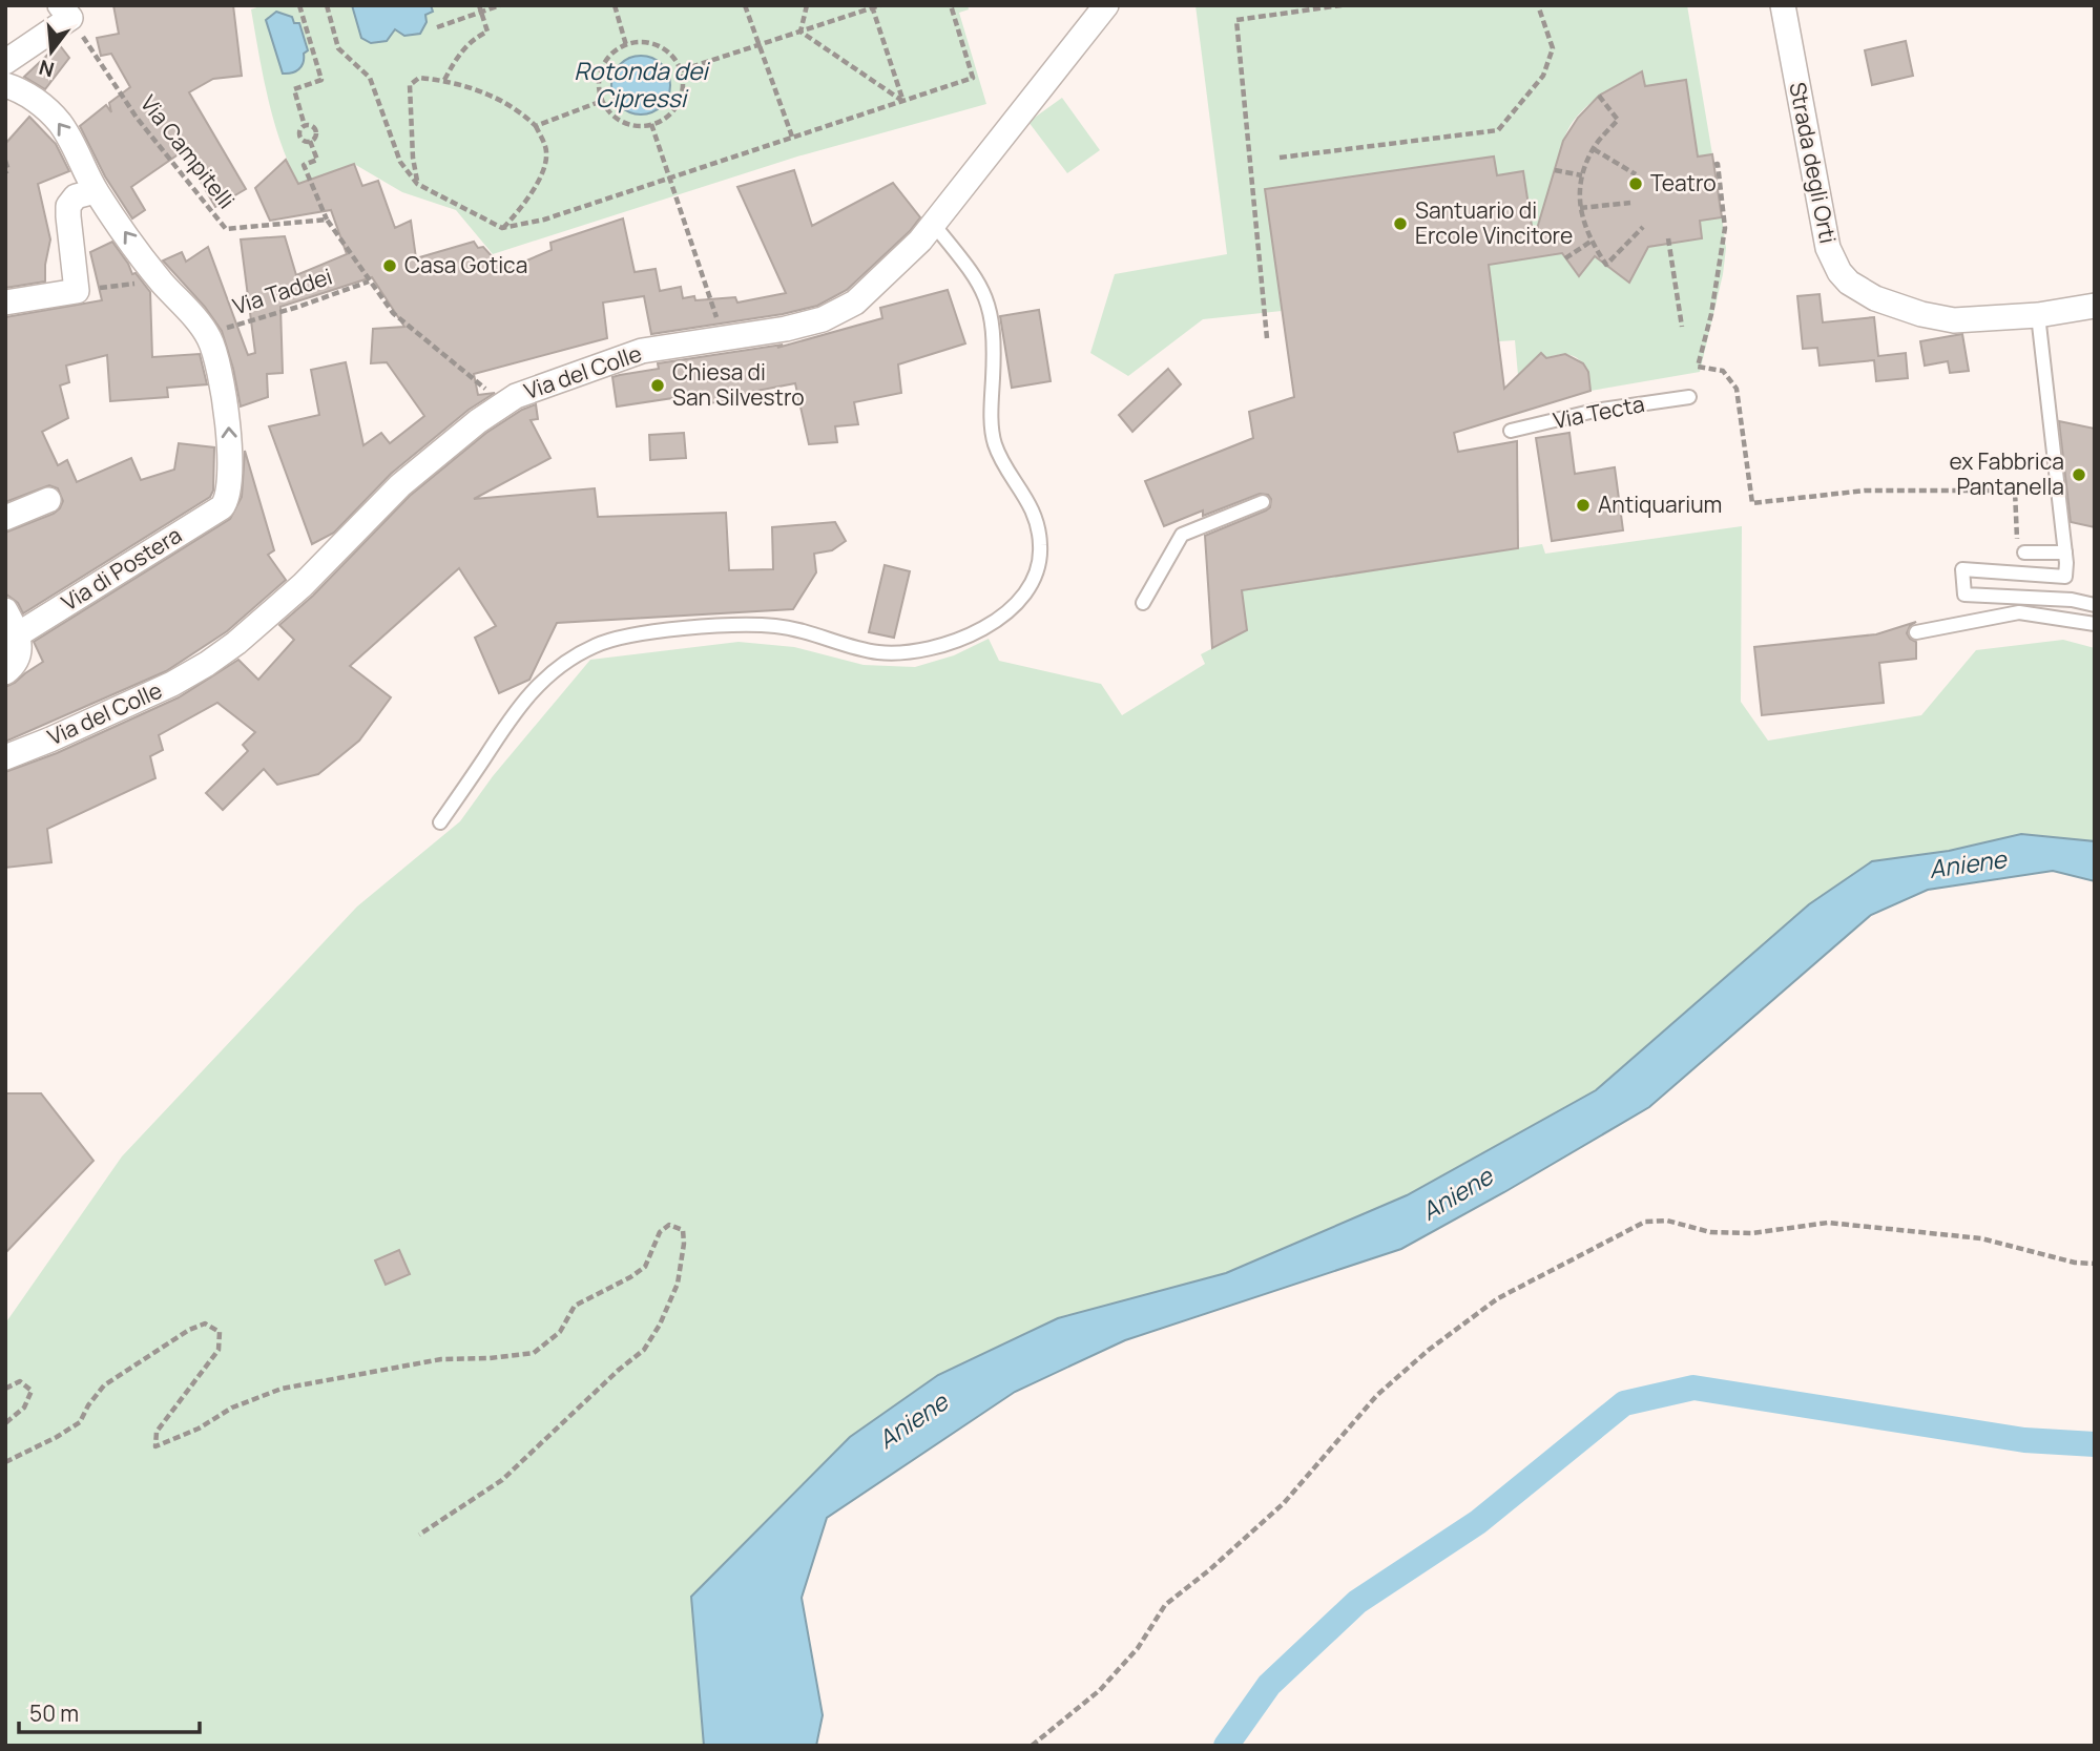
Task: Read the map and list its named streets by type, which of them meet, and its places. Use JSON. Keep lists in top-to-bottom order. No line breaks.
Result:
{"streets":{"street":["Strada degli Orti","Via del Colle","Via di Postera"],"lane":["Via Tecta"],"path":["Via Campitelli","Via Taddei"]},"crossings":[["Via Taddei","Via di Postera"]],"one_way":["Via di Postera"],"water":["Rotonda dei Cipressi","Aniene"],"places":["Teatro","Santuario di Ercole Vincitore","Casa Gotica","Chiesa di San Silvestro","ex Fabbrica Pantanella","Antiquarium"],"scale_bar":"50 m","north":"bottom"}
